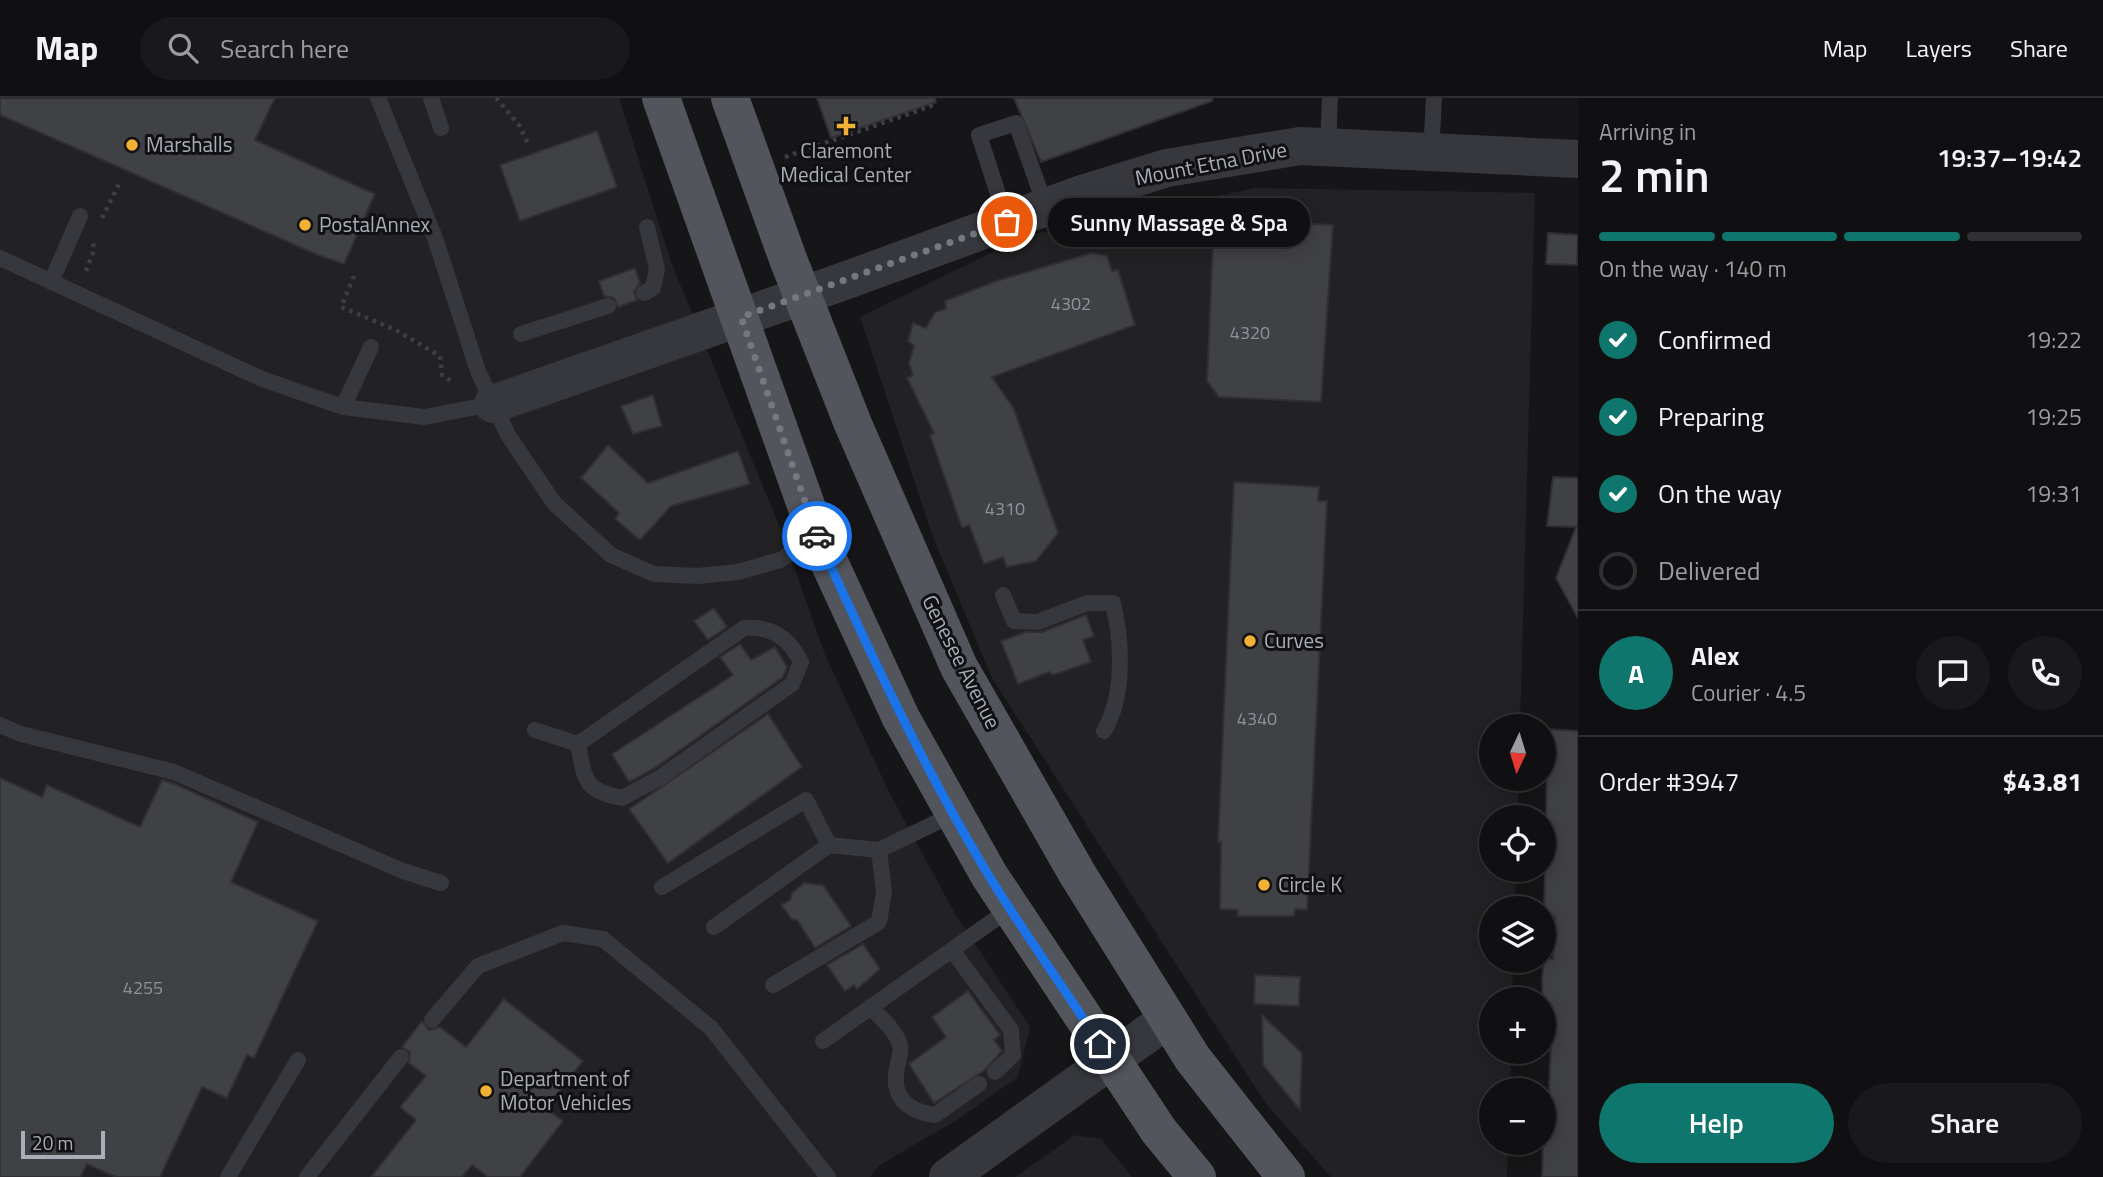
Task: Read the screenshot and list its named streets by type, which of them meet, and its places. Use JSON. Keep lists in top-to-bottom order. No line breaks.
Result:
{"streets":{"main road":["Genesee Avenue"],"street":["Mount Etna Drive"]},"crossings":[["Mount Etna Drive","Genesee Avenue"]],"places":{"health":["Claremont Medical Center"],"other":["Marshalls","Sunny Massage & Spa","PostalAnnex","Curves","Circle K","Department of Motor Vehicles"]},"house_numbers":["4302","4320","4310","4340","4255"],"scale_bar":"20 m","north":"bottom","page":{"header":"Map","search":"Search here","nav":["Map","Layers","Share"],"heading":["2 min","Arriving in","19:37–19:42"],"panel":["Alex","Courier · 4.5","Order #3947","$43.81"],"bubble":"Sunny Massage & Spa","bar":"On the way · 140 m","list":[["Confirmed","19:22"],["Preparing","19:25"],["On the way","19:31"],"Delivered"],"round":"A","map_buttons":["+","−"],"buttons":["Help","Share"],"scale":"20 m"}}
